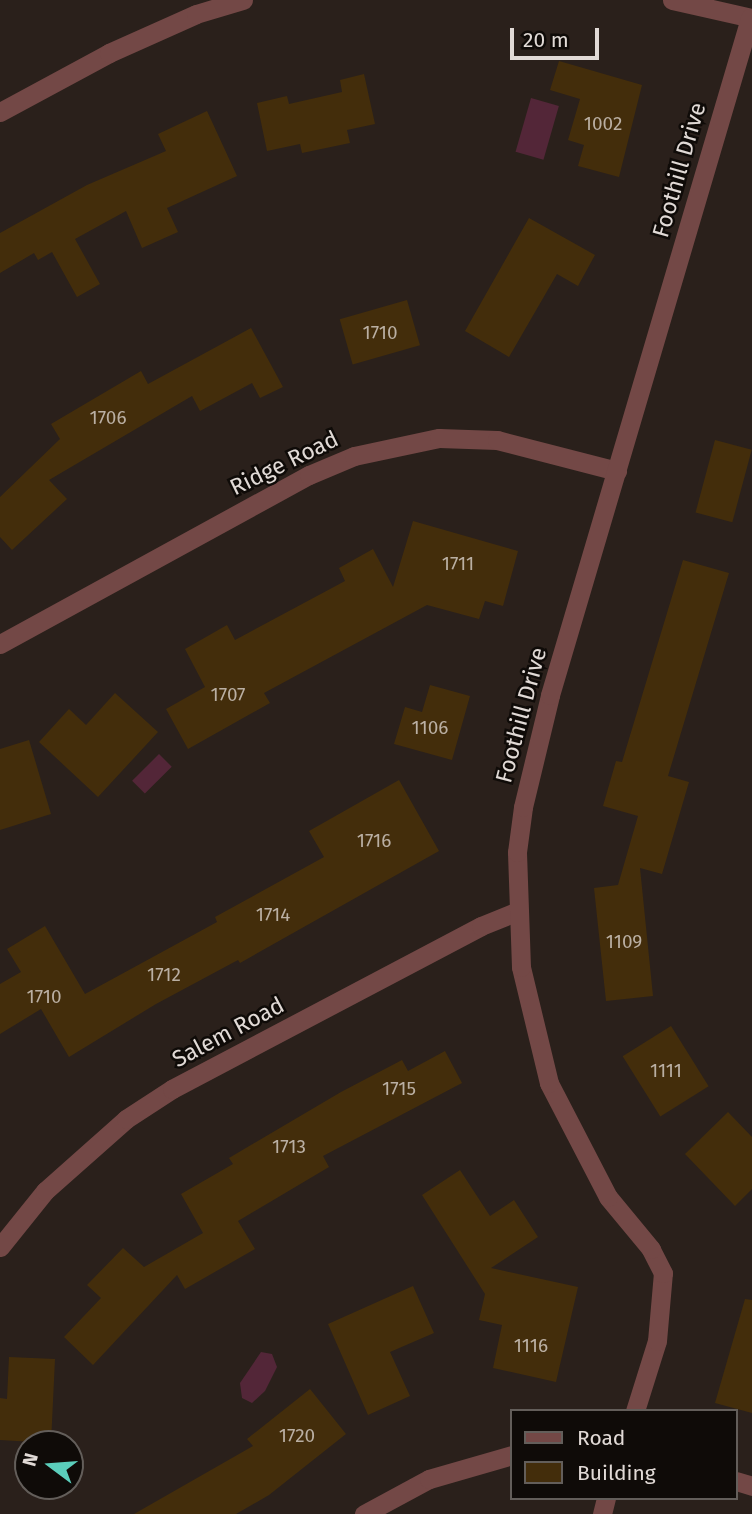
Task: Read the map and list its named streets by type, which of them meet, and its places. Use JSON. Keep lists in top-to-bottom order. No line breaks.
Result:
{"streets":{"street":["Foothill Drive","Ridge Road","Salem Road"]},"crossings":[["Foothill Drive","Ridge Road"],["Foothill Drive","Salem Road"]],"house_numbers":["1002","1710","1706","1711","1707","1106","1716","1714","1109","1712","1710","1111","1715","1713","1116","1720"],"legend":["Road","Building"],"scale_bar":"20 m","north":"left"}
